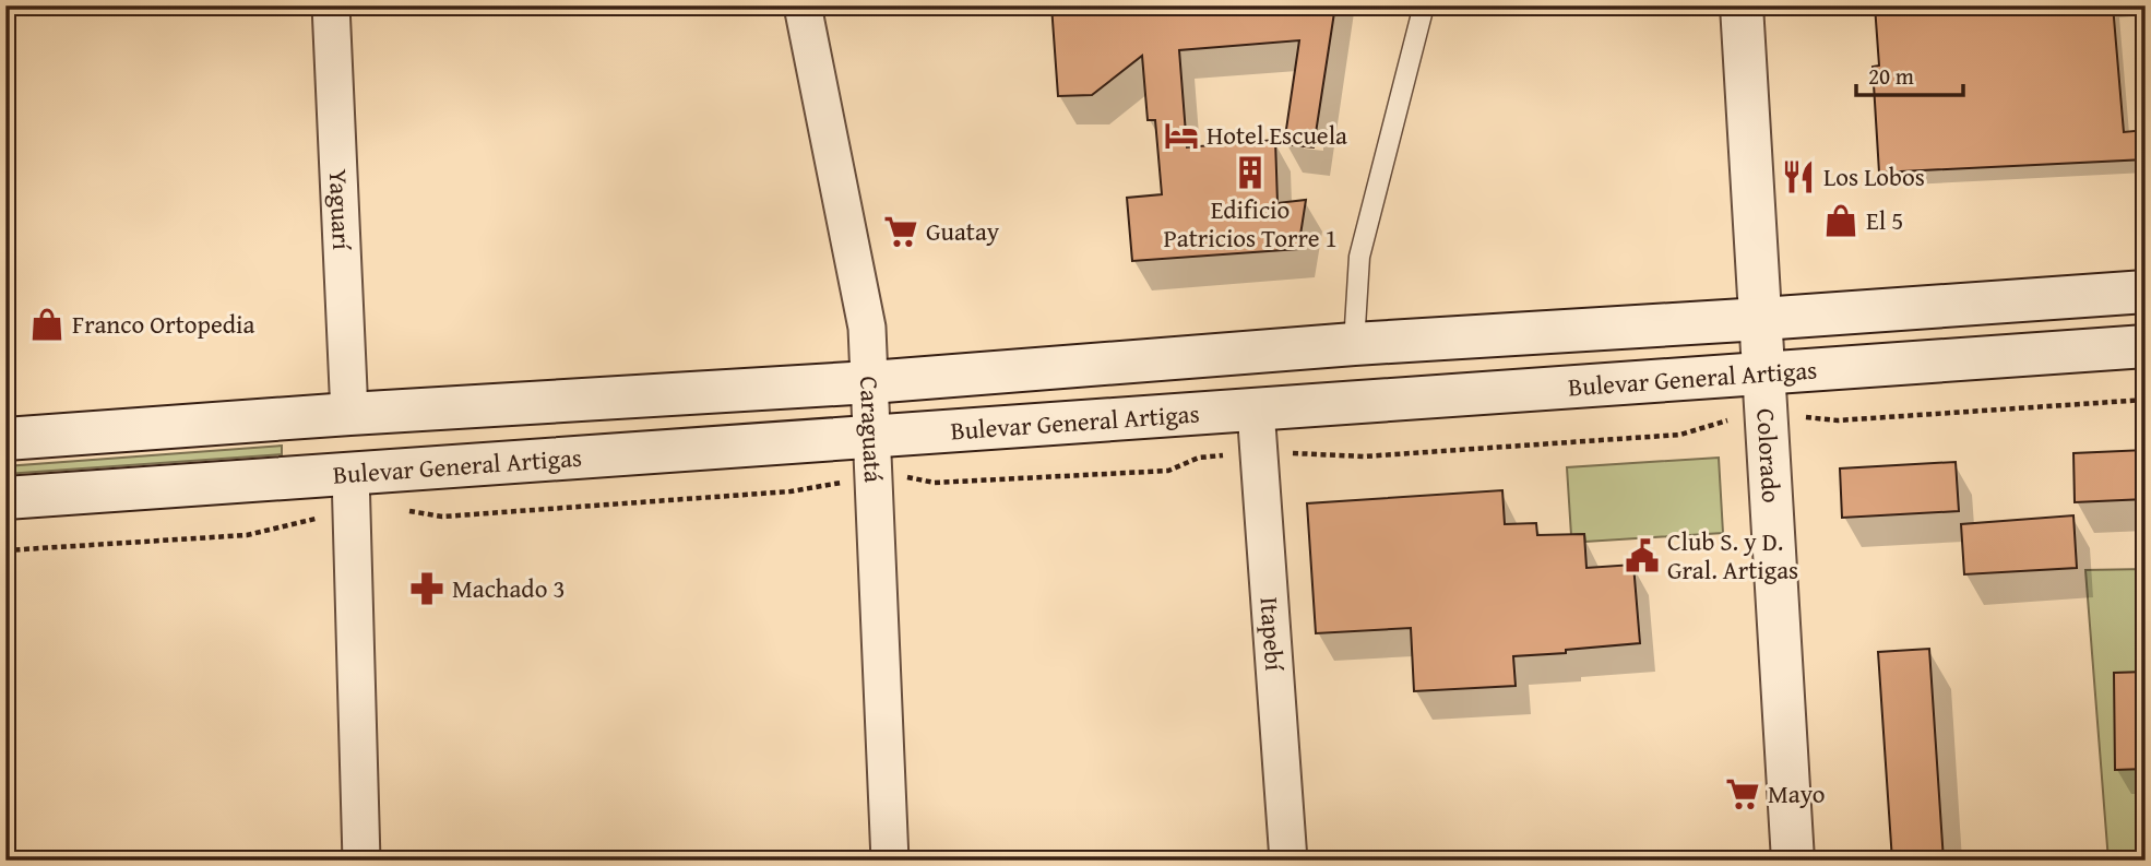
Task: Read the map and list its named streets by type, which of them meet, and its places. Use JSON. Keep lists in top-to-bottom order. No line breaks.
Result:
{"streets":{"main road":["Bulevar General Artigas","Colorado"],"street":["Yaguarí","Caraguatá","Itapebí"]},"crossings":[["Bulevar General Artigas","Caraguatá"],["Bulevar General Artigas","Colorado"],["Bulevar General Artigas","Itapebí"]],"places":{"hotel":["Hotel Escuela"],"building":["Edificio Patricios Torre 1"],"restaurant":["Los Lobos"],"shop":["El 5","Franco Ortopedia"],"supermarket":["Guatay","Mayo"],"public building":["Club S. y D. Gral. Artigas"],"pharmacy":["Machado 3"]},"scale_bar":"20 m"}
